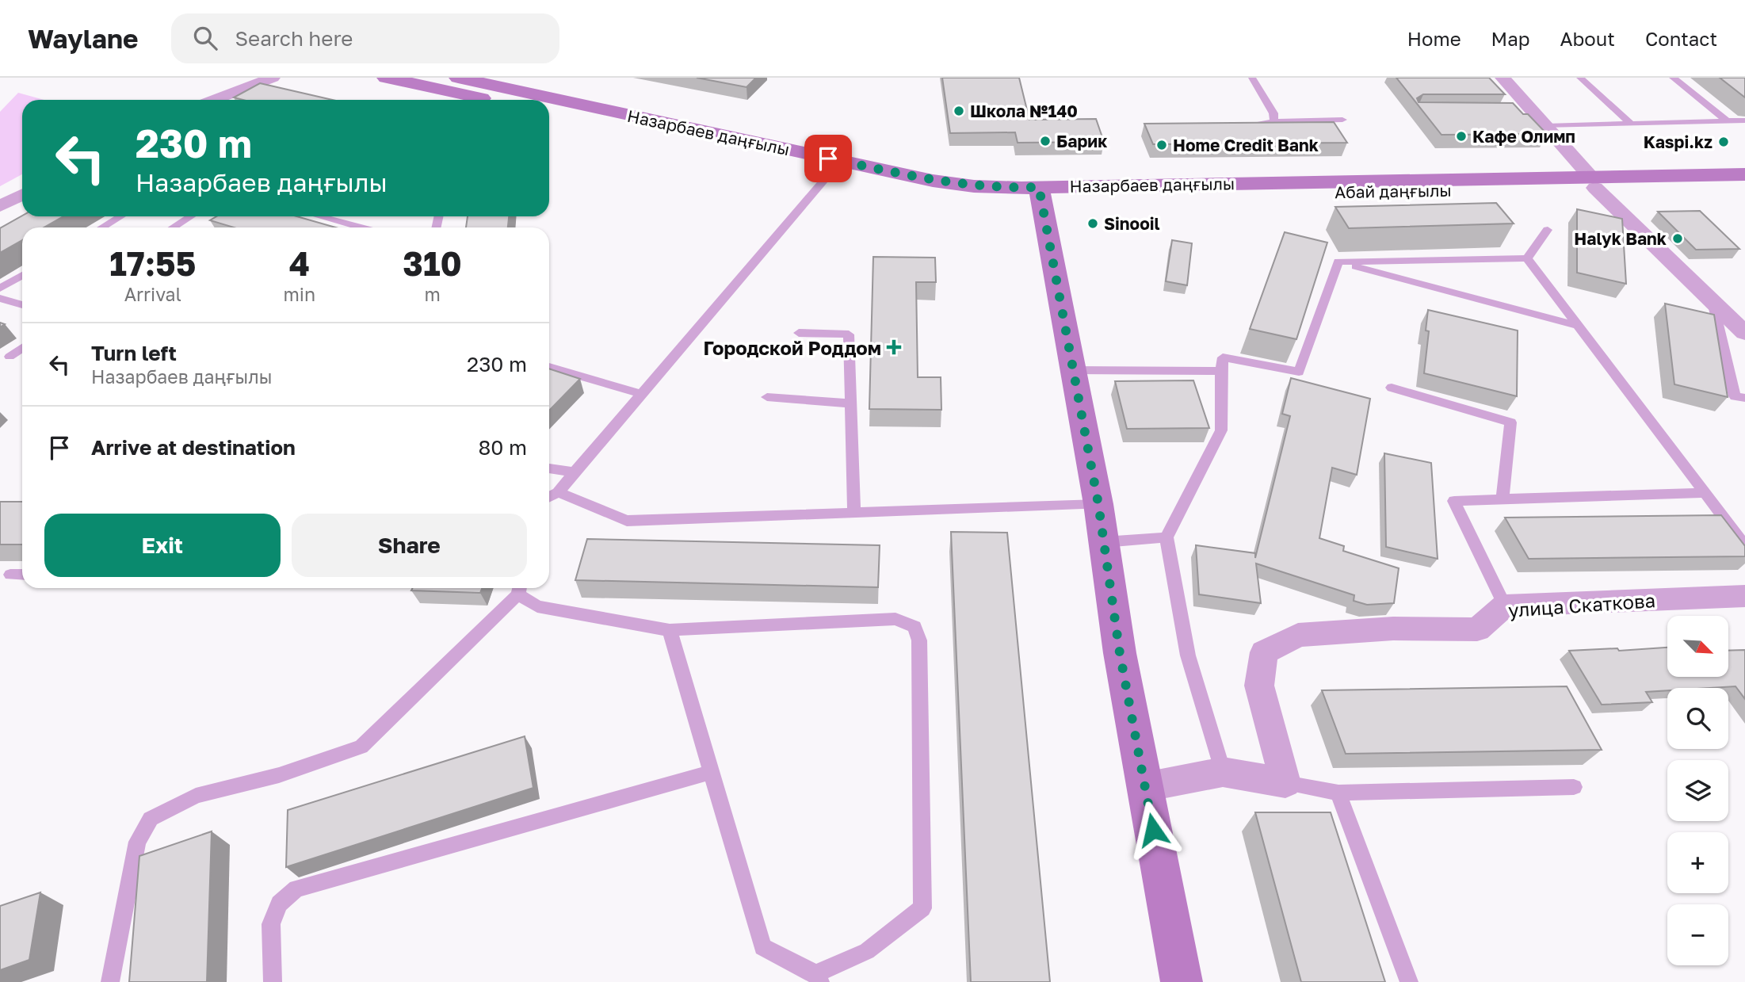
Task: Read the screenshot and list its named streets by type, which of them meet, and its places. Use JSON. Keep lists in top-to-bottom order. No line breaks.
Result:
{"streets":{"main road":["Назарбаев даңғылы","Абай даңғылы"],"street":["улица Скаткова"]},"crossings":[["Назарбаев даңғылы","Абай даңғылы"]],"places":{"other":["Школа №140","Кафе Олимп","Барик","Kaspi.kz","Home Credit Bank","Sinooil","Halyk Bank"],"health":["Городской Роддом"]},"north":"bottom right","page":{"header":"Waylane","search":"Search here","nav":["Home","Map","About","Contact"],"turn":["230 m","Назарбаев даңғылы"],"eta":["17:55","Arrival","4","min","310","m"],"list":[{"name":"Turn left","note":"Назарбаев даңғылы","value":"230 m"},{"name":"Arrive at destination","value":"80 m"}],"buttons":["Exit","Share"],"map_buttons":["+","−"]}}
